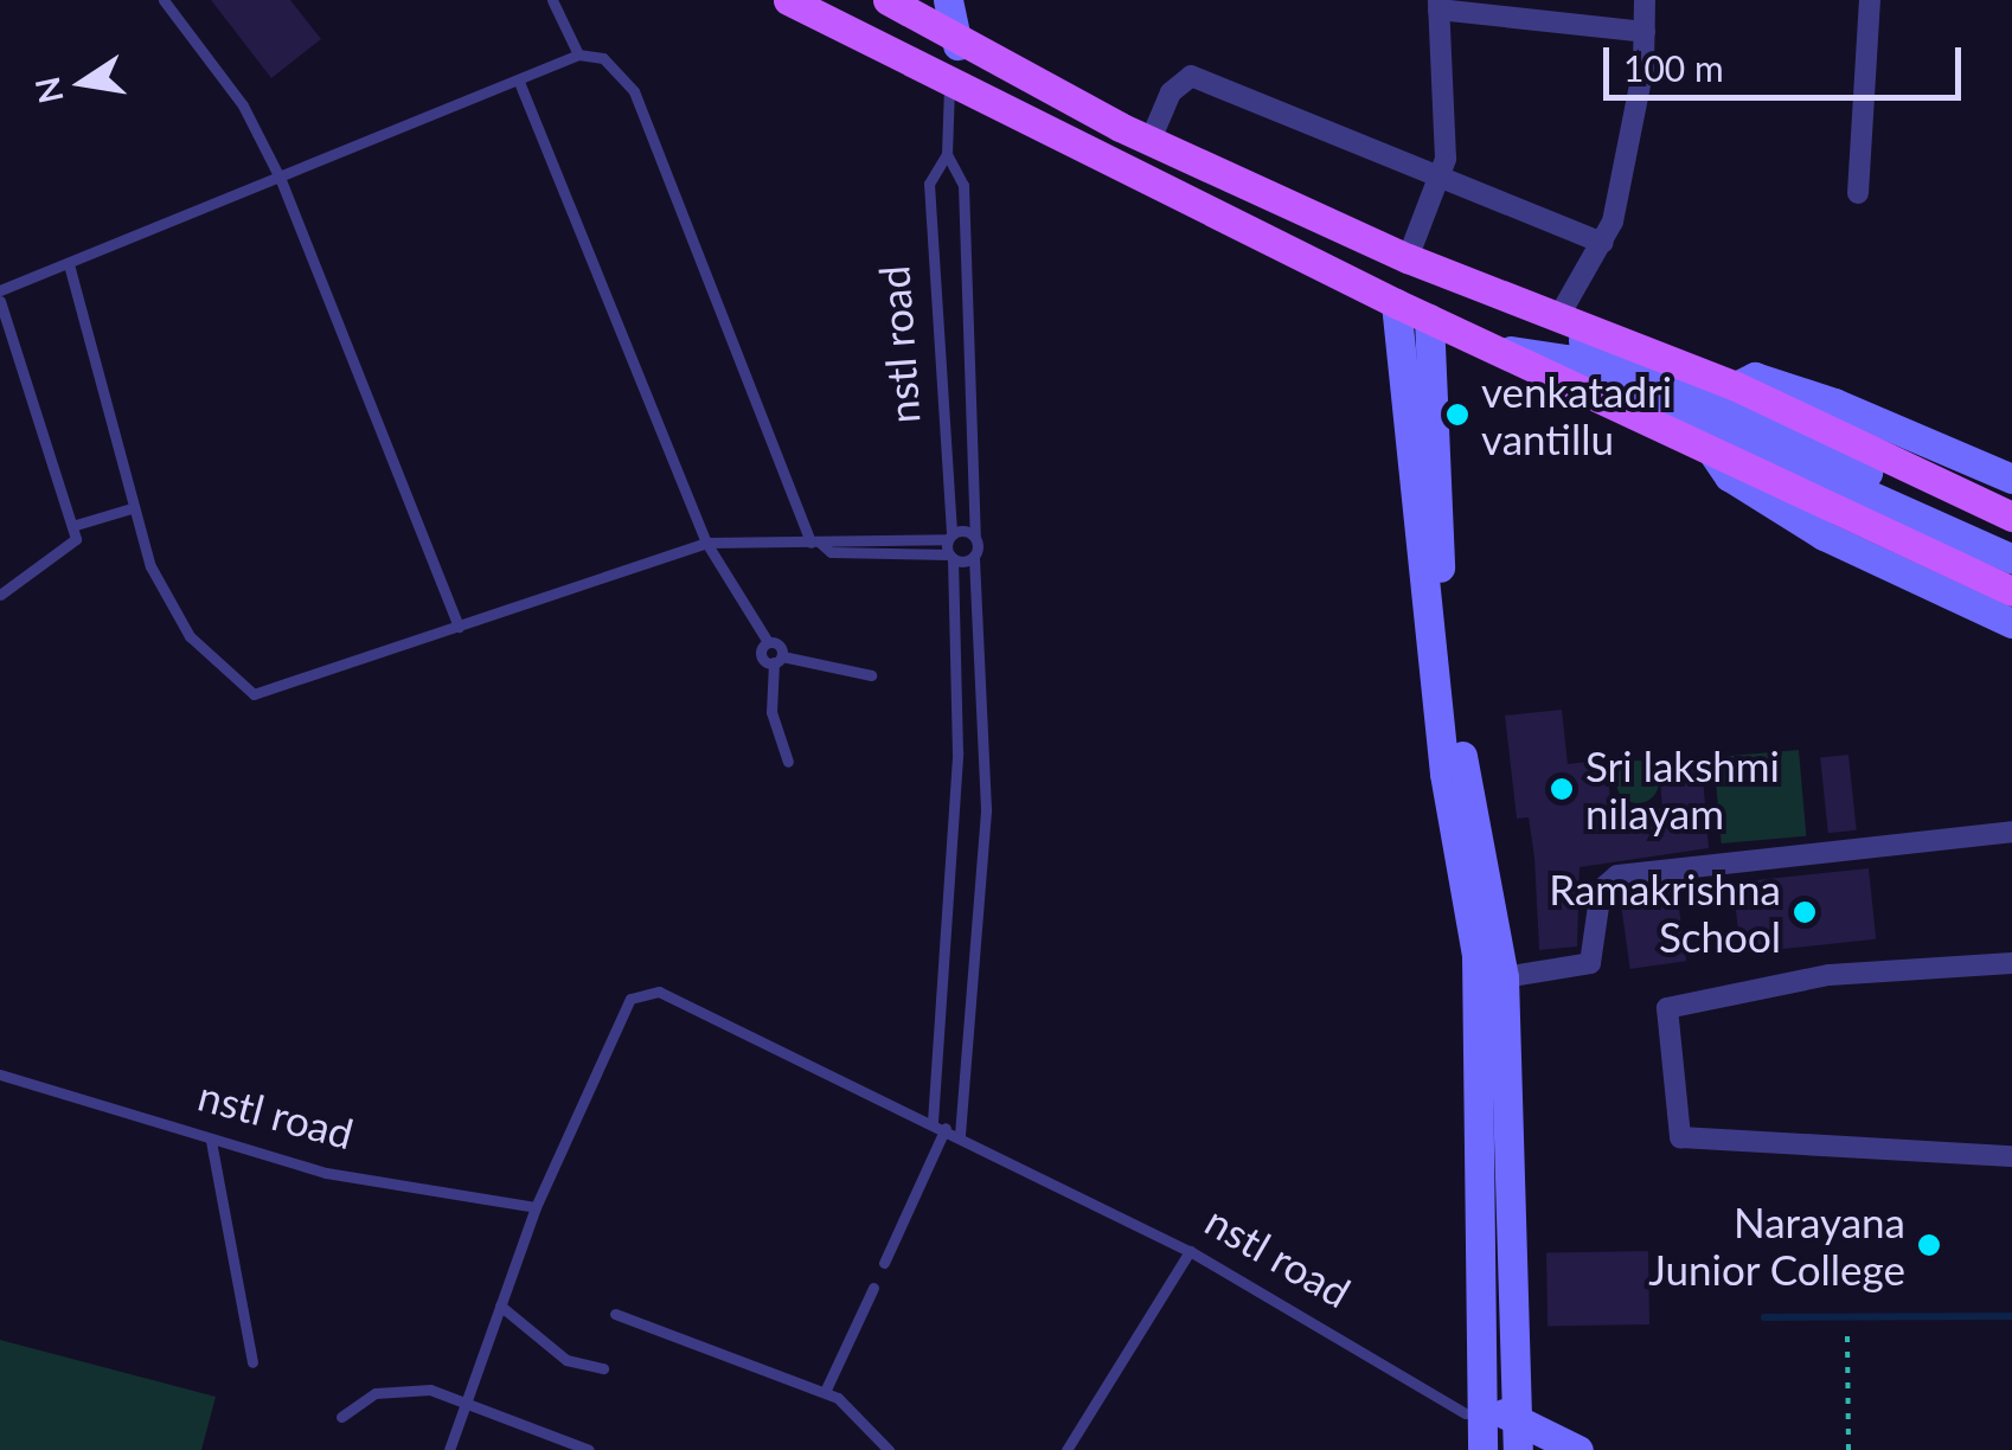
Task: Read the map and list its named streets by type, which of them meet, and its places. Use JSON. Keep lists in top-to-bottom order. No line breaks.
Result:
{"streets":{"lane":["nstl road"]},"places":["venkatadri vantillu","Sri lakshmi nilayam","Ramakrishna School","Narayana Junior College"],"scale_bar":"100 m","north":"left"}
